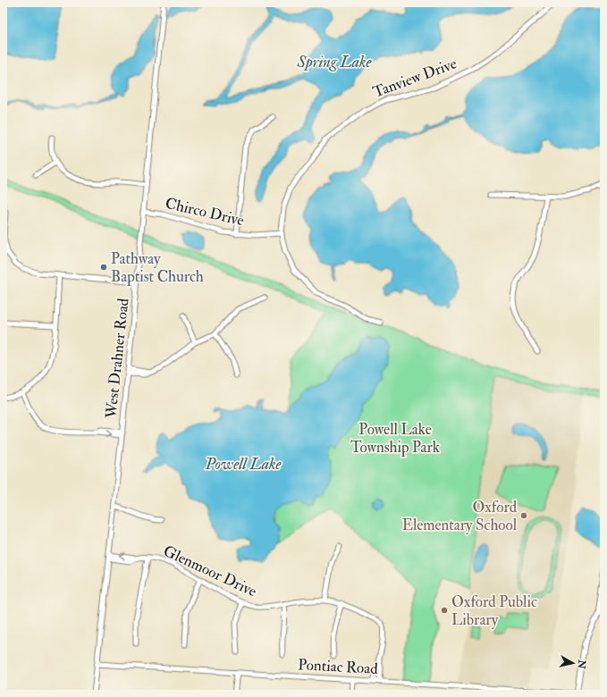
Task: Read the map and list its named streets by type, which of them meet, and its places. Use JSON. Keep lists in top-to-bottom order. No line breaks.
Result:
{"streets":{"street":["Tanview Drive","Chirco Drive","West Drahner Road","Glenmoor Drive","Pontiac Road"]},"crossings":[["Tanview Drive","Chirco Drive"],["Chirco Drive","West Drahner Road"],["West Drahner Road","Glenmoor Drive"],["West Drahner Road","Pontiac Road"],["Glenmoor Drive","Pontiac Road"]],"water":["Spring Lake","Powell Lake"],"parks":["Powell Lake Township Park"],"places":["Pathway Baptist Church","Oxford Elementary School","Oxford Public Library"],"north":"right"}
